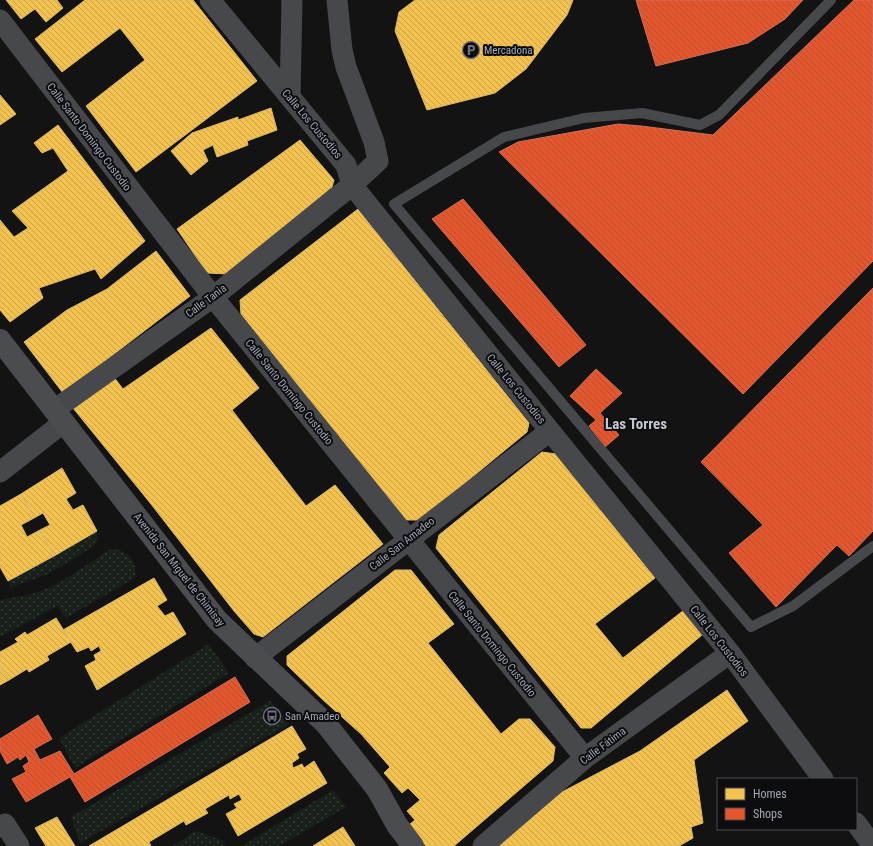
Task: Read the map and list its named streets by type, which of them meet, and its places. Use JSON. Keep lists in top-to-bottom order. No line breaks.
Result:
{"streets":{"street":["Calle Los Custodios","Calle Santo Domingo Custodio","Calle Tania","Calle San Amadeo","Avenida San Miguel de Chimisay","Calle Fátima"]},"crossings":[["Calle Los Custodios","Calle Tania"],["Calle Los Custodios","Calle San Amadeo"],["Calle Los Custodios","Calle Fátima"],["Calle Santo Domingo Custodio","Calle Tania"],["Calle Santo Domingo Custodio","Calle San Amadeo"],["Calle Santo Domingo Custodio","Calle Fátima"],["Calle Tania","Avenida San Miguel de Chimisay"],["Calle San Amadeo","Avenida San Miguel de Chimisay"]],"districts":["Las Torres"],"places":{"parking":["Mercadona"],"bus stop":["San Amadeo"]},"legend":["Homes","Shops"]}
